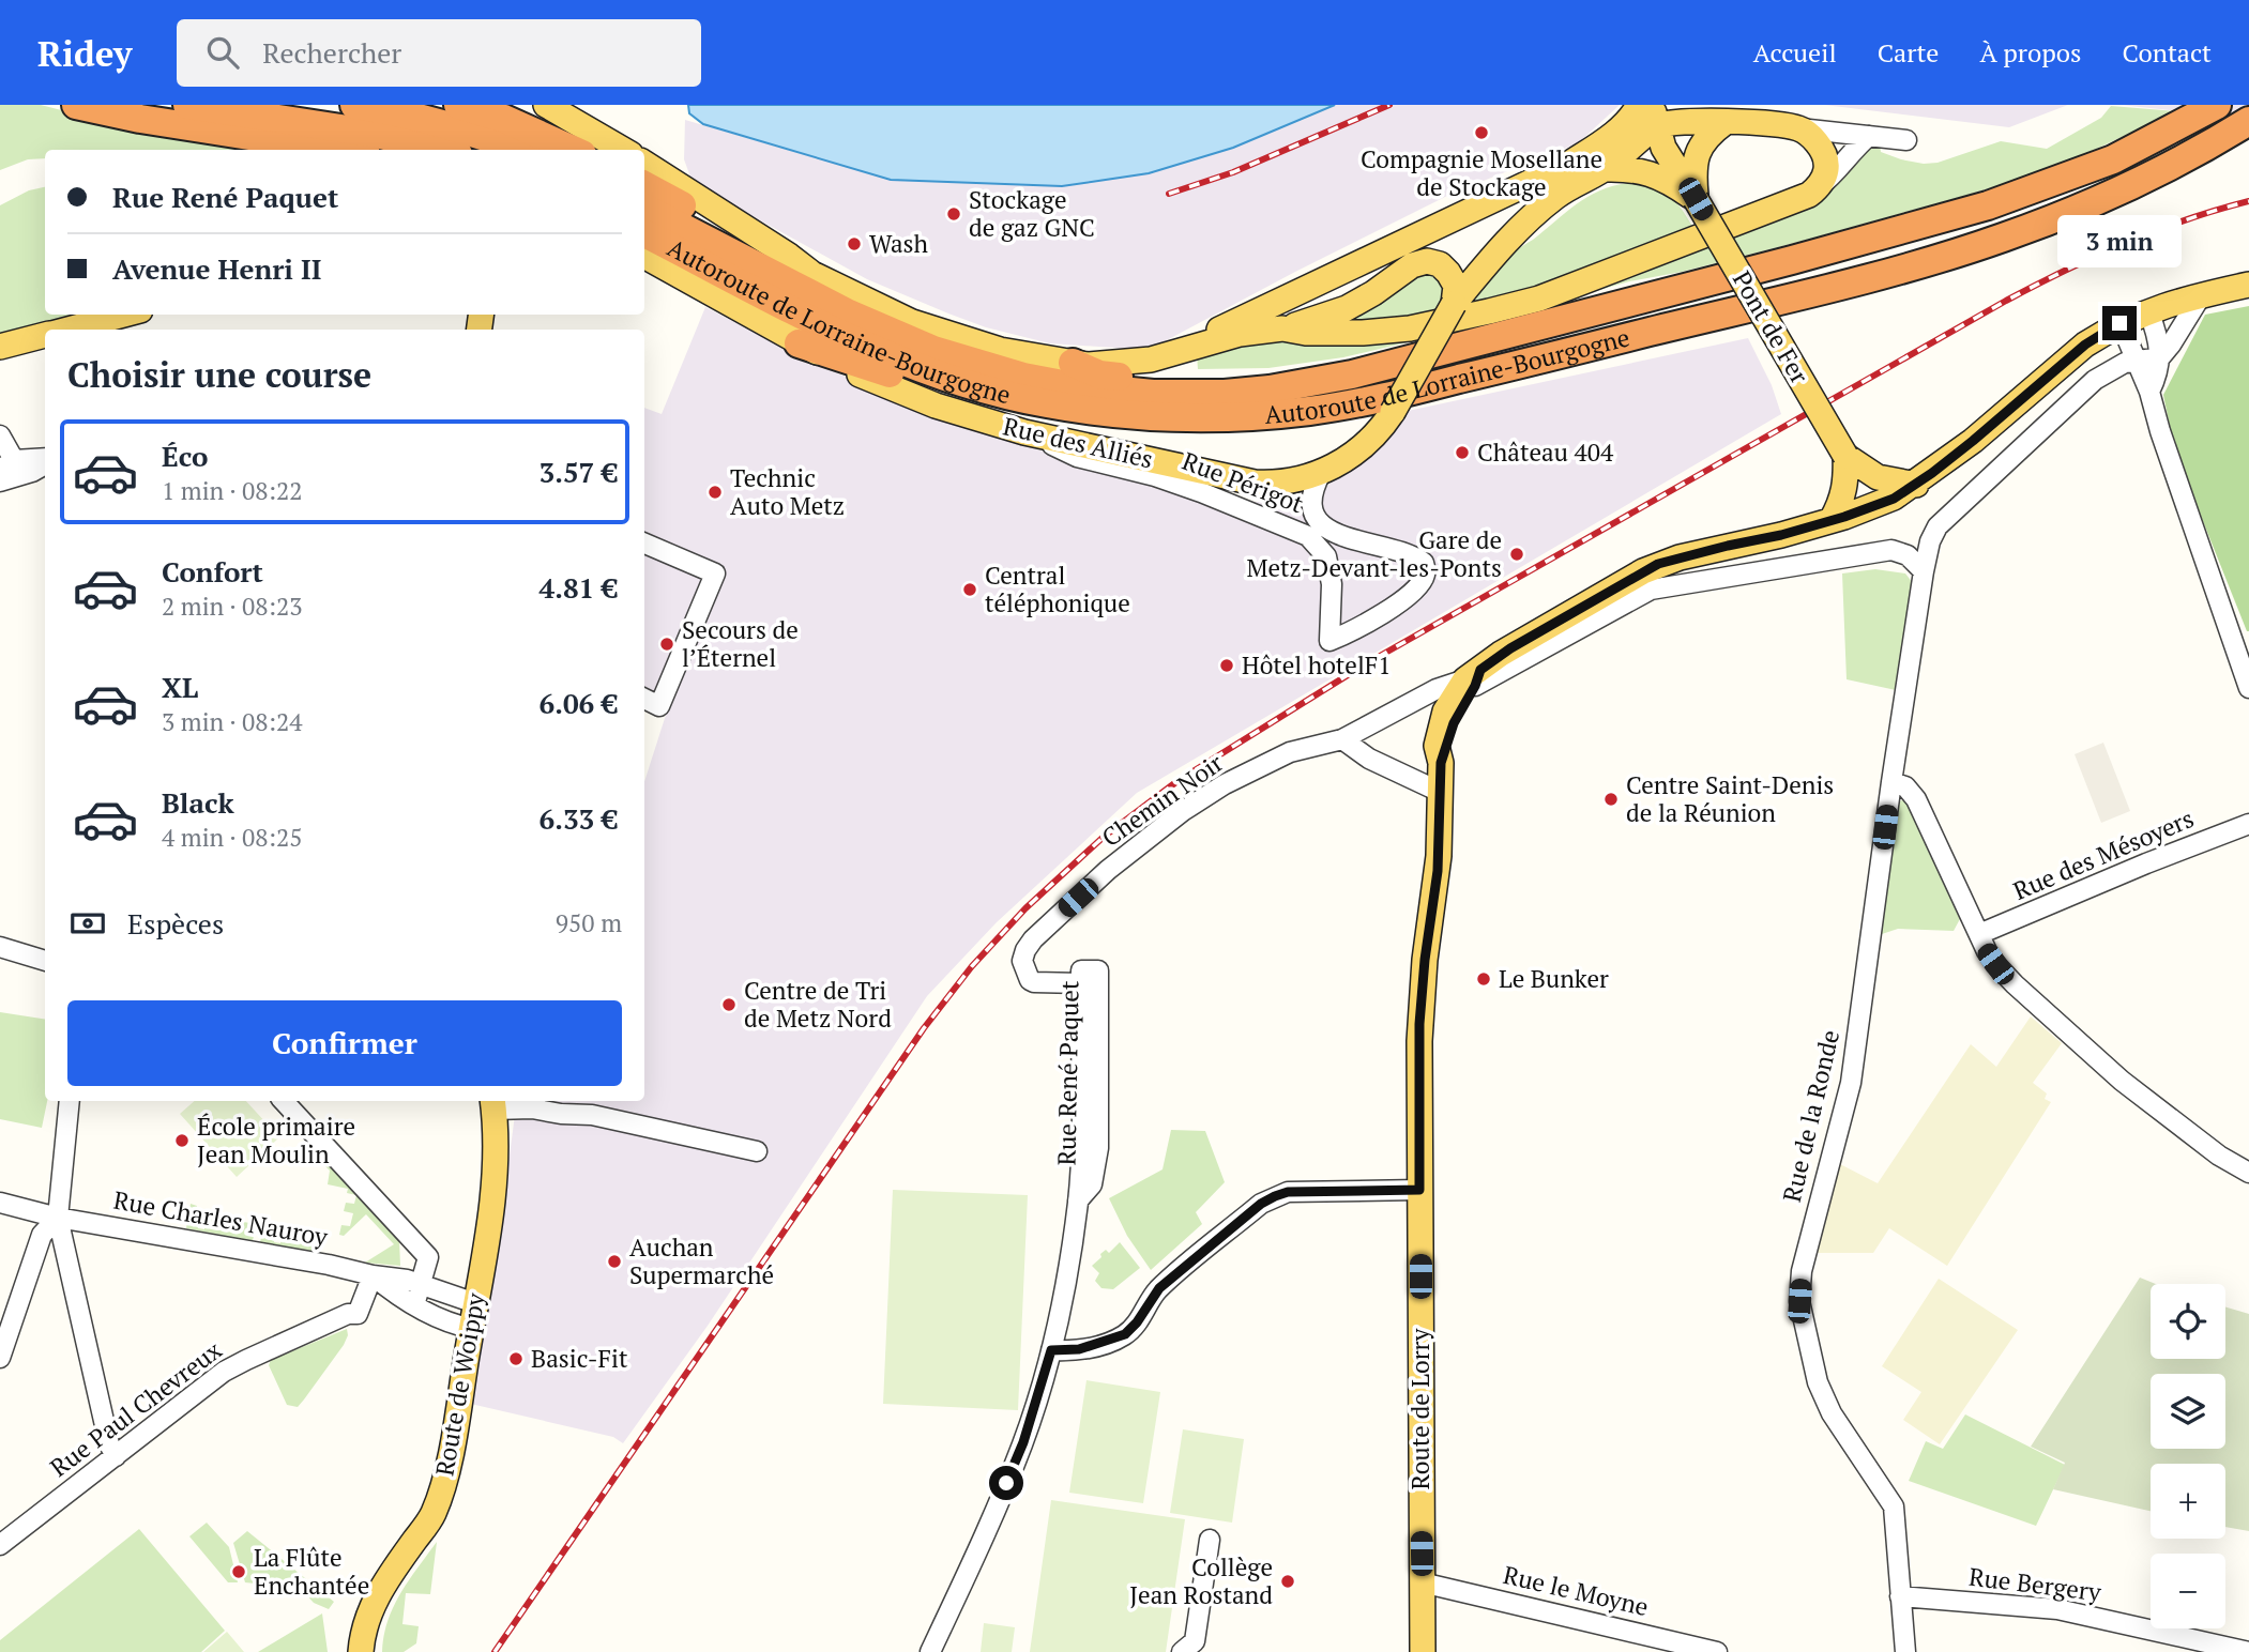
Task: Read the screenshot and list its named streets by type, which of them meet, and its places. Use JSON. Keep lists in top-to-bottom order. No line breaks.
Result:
{"streets":{"highway":["Autoroute de Lorraine-Bourgogne"],"main road":["Pont de Fer","Rue des Alliés","Route de Woippy","Route de Lorry"],"street":["Rue Périgot","Chemin Noir","Rue des Mésoyers","Rue René Paquet","Rue de la Ronde","Rue Charles Nauroy","Rue Paul Chevreux","Rue Bergery","Rue le Moyne"]},"crossings":[["Pont de Fer","Route de Lorry"],["Rue des Alliés","Rue Périgot"],["Chemin Noir","Rue René Paquet"],["Chemin Noir","Rue de la Ronde"],["Chemin Noir","Route de Lorry"],["Rue de la Ronde","Rue Bergery"],["Rue Charles Nauroy","Route de Woippy"],["Rue Charles Nauroy","Rue Paul Chevreux"],["Route de Lorry","Rue le Moyne"]],"places":["Compagnie Mosellane de Stockage","Stockage de gaz GNC","Wash","Château 404","Technic Auto Metz","Gare de Metz-Devant-les-Ponts","Central téléphonique","Secours de l’Éternel","Hôtel hotelF1","Centre Saint-Denis de la Réunion","Le Bunker","Centre de Tri de Metz Nord","École primaire Jean Moulin","Auchan Supermarché","Basic-Fit","La Flûte Enchantée","Collège Jean Rostand"],"page":{"header":"Ridey","search":"Rechercher","nav":["Accueil","Carte","À propos","Contact"],"banner":["Rue René Paquet","Avenue Henri II"],"bubble":"3 min","heading":"Choisir une course","list":[{"name":"Éco","note":"1 min · 08:22","value":"3.57 €"},{"name":"Confort","note":"2 min · 08:23","value":"4.81 €"},{"name":"XL","note":"3 min · 08:24","value":"6.06 €"},{"name":"Black","note":"4 min · 08:25","value":"6.33 €"}],"pay":["Espèces","950 m"],"buttons":"Confirmer","map_buttons":["+","−"]}}
